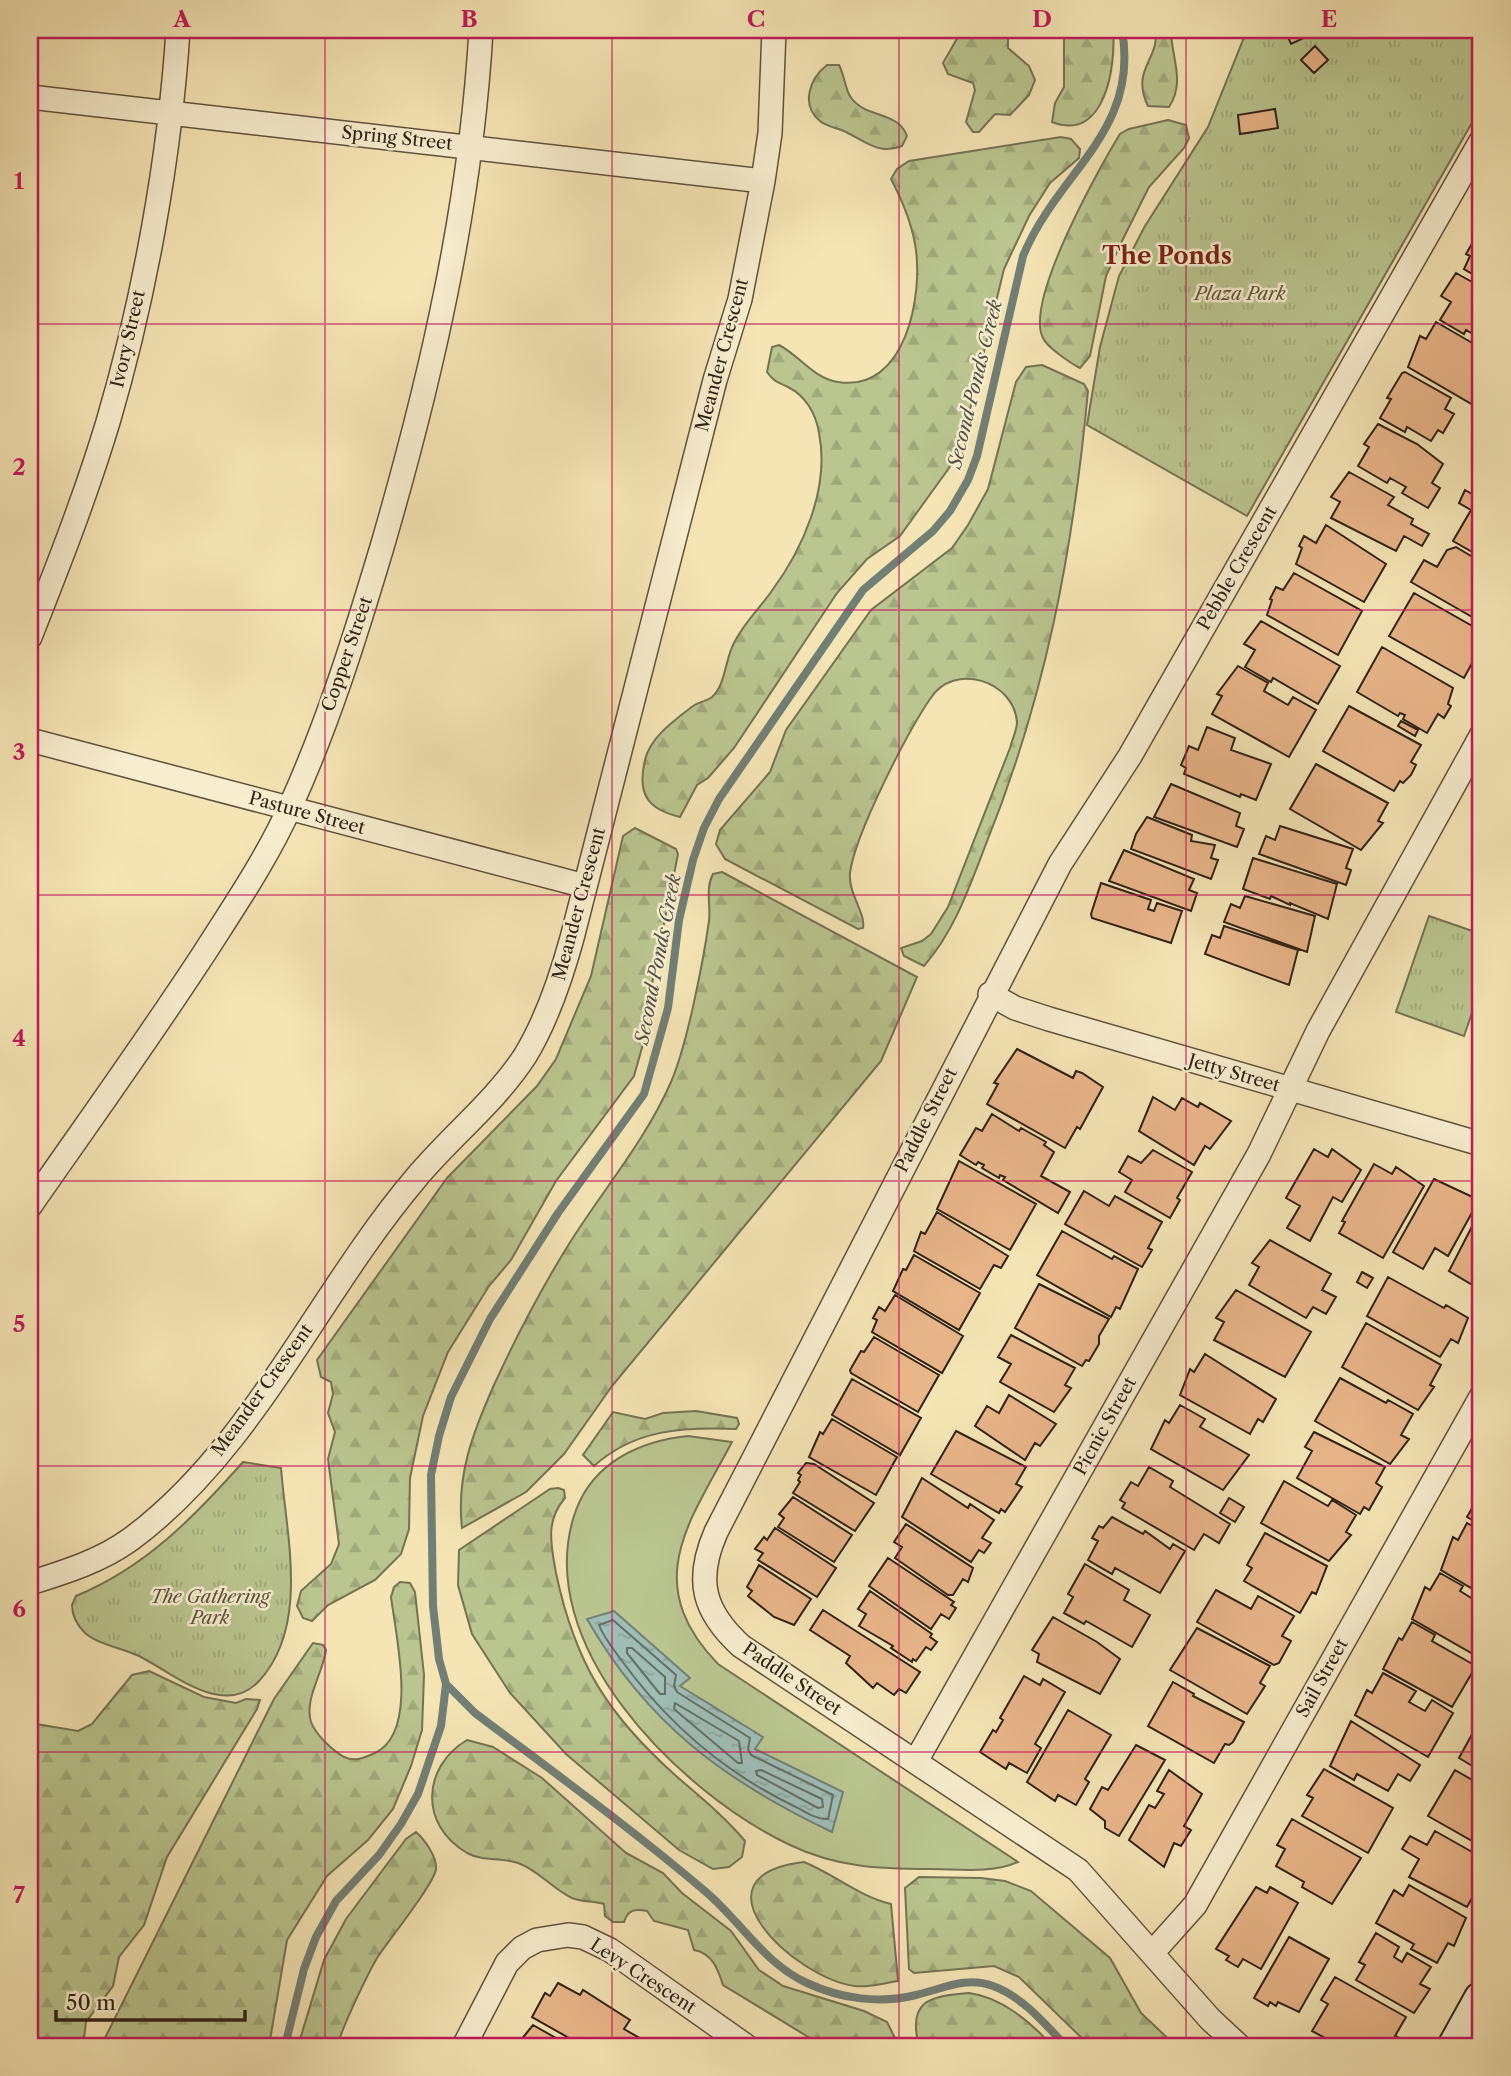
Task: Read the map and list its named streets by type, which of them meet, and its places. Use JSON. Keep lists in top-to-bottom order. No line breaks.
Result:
{"streets":{"street":["Spring Street","Ivory Street","Meander Crescent","Pebble Crescent","Copper Street","Pasture Street","Jetty Street","Paddle Street","Picnic Street","Sail Street","Levy Crescent"]},"crossings":[["Spring Street","Ivory Street"],["Spring Street","Meander Crescent"],["Spring Street","Copper Street"],["Meander Crescent","Pasture Street"],["Pebble Crescent","Jetty Street"],["Pebble Crescent","Paddle Street"],["Copper Street","Pasture Street"],["Jetty Street","Paddle Street"],["Jetty Street","Picnic Street"],["Paddle Street","Picnic Street"],["Paddle Street","Sail Street"]],"districts":["The Ponds"],"water":["Second Ponds Creek"],"parks":["Plaza Park","The Gathering Park"],"scale_bar":"50 m","grid":{"columns":["A","B","C","D","E"],"rows":["1","2","3","4","5","6","7"]}}
